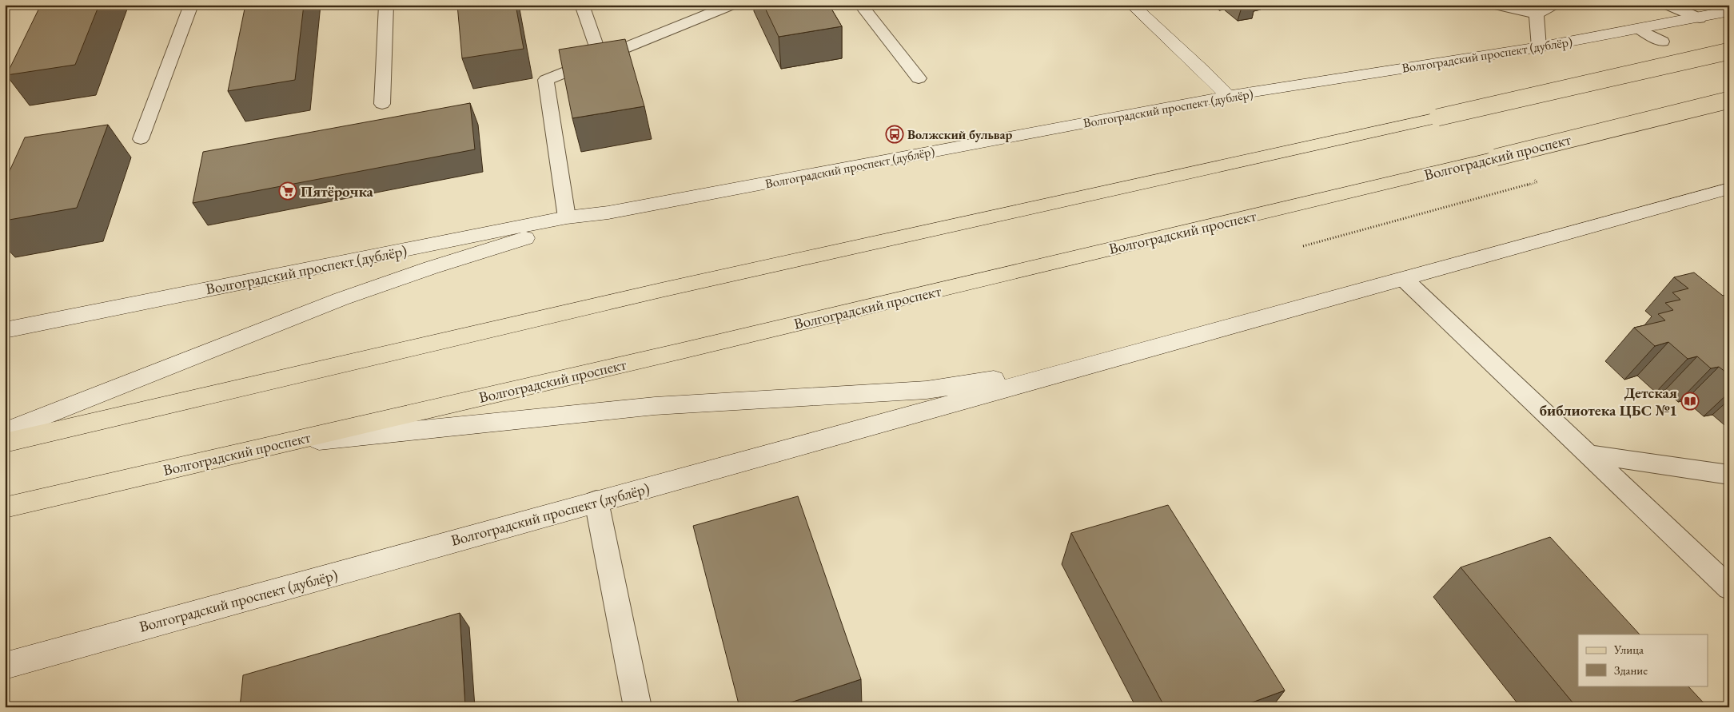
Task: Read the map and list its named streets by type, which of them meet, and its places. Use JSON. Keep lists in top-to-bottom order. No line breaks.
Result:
{"streets":{"main road":["Волгоградский проспект (дублёр)","Волгоградский проспект"]},"crossings":[["Волгоградский проспект (дублёр)","Волгоградский проспект"]],"places":{"bus stop":["Волжский бульвар"],"supermarket":["Пятёрочка"],"library":["Детская библиотека ЦБС №1"]},"legend":["Улица","Здание"]}
